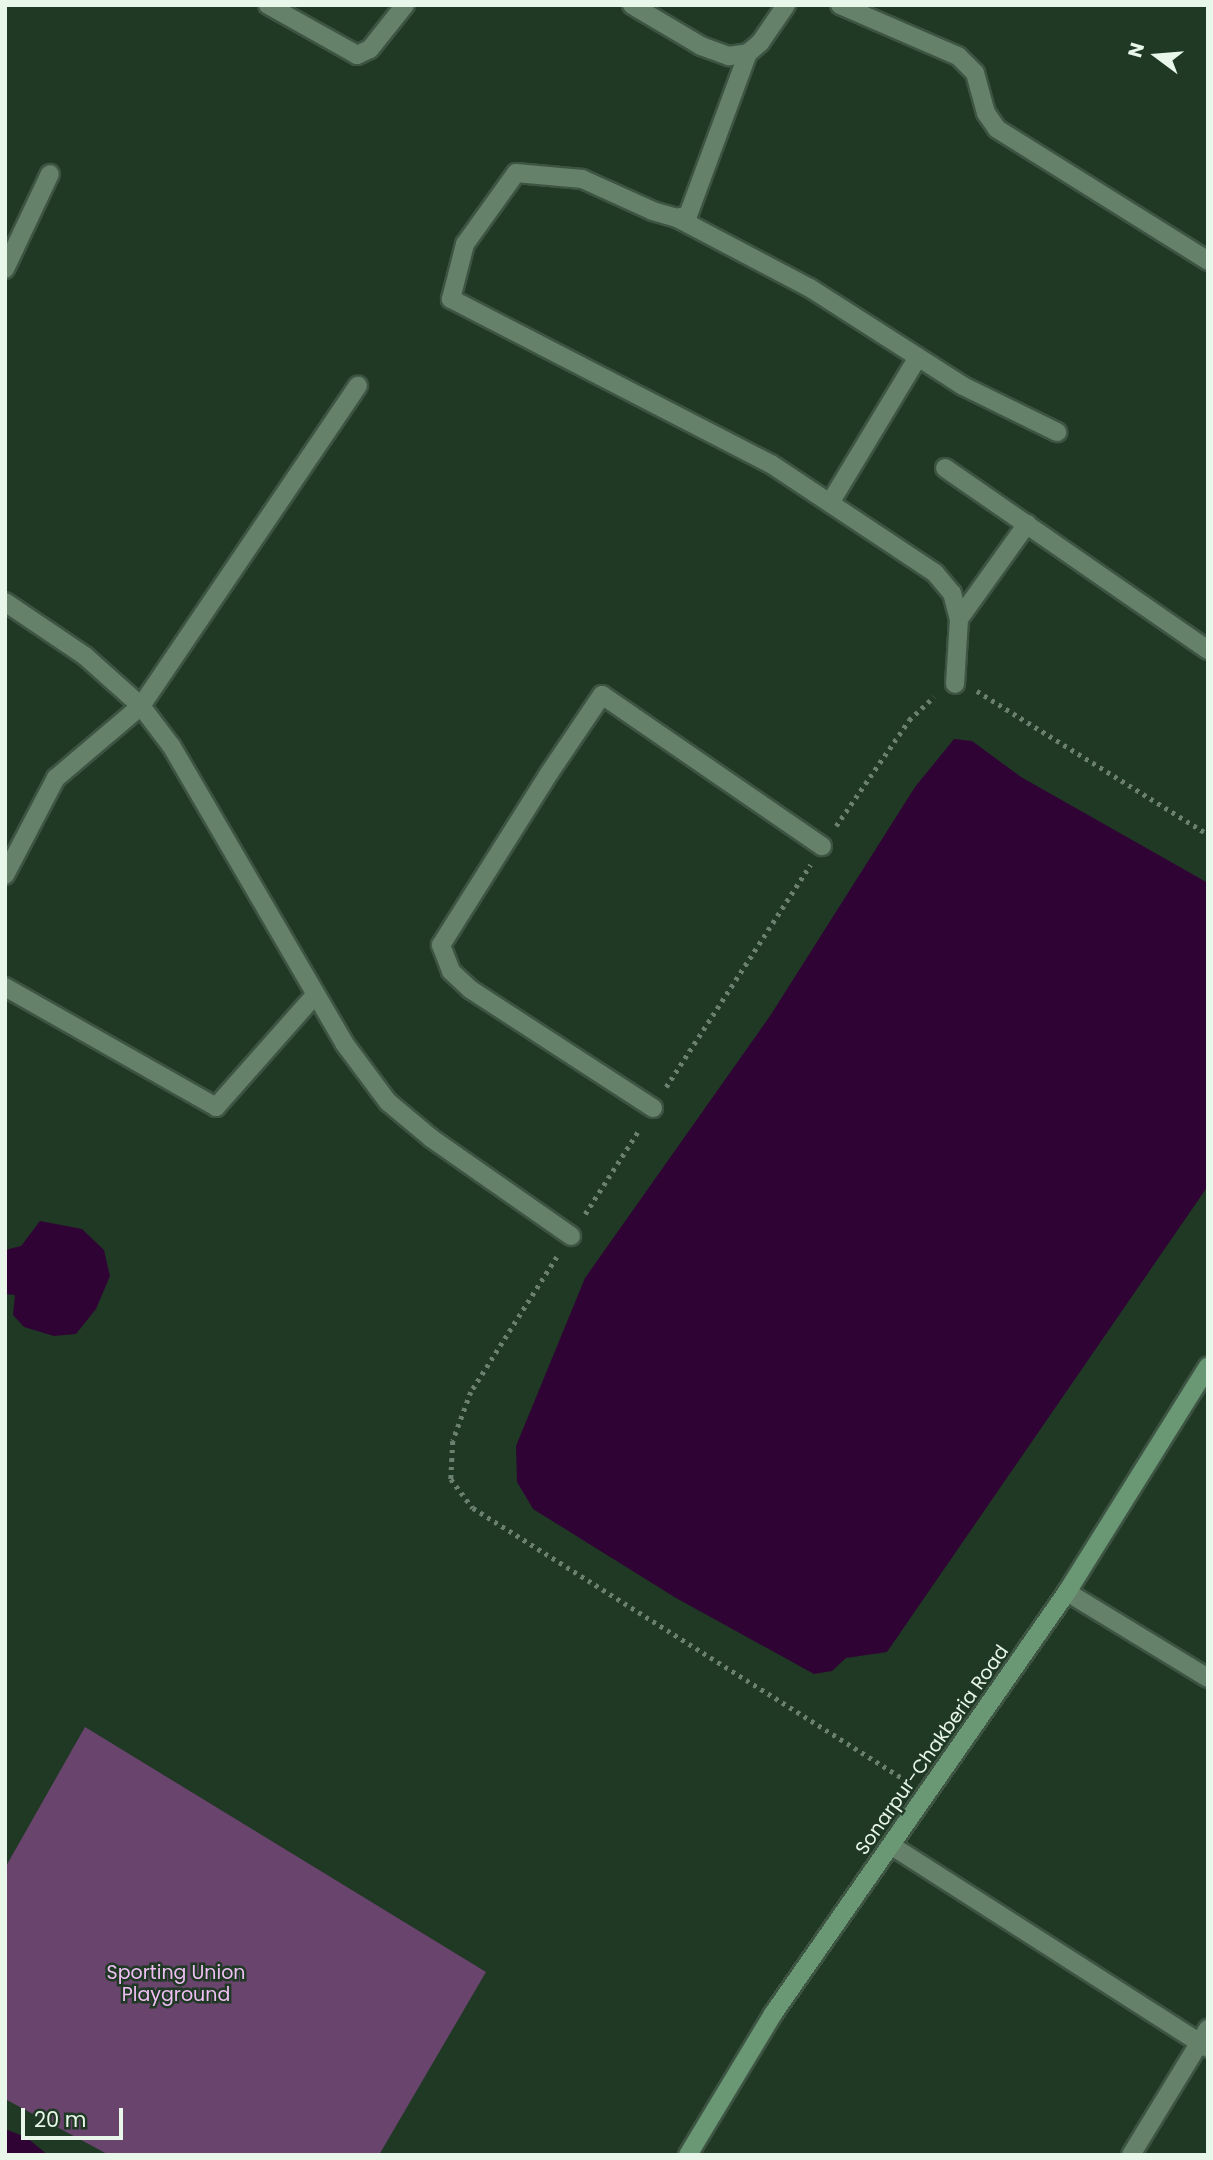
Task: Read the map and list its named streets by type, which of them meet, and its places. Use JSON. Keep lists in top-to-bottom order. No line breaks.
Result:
{"streets":{"main road":["Sonarpur-Chakberia Road"]},"parks":["Sporting Union Playground"],"scale_bar":"20 m","north":"left"}
